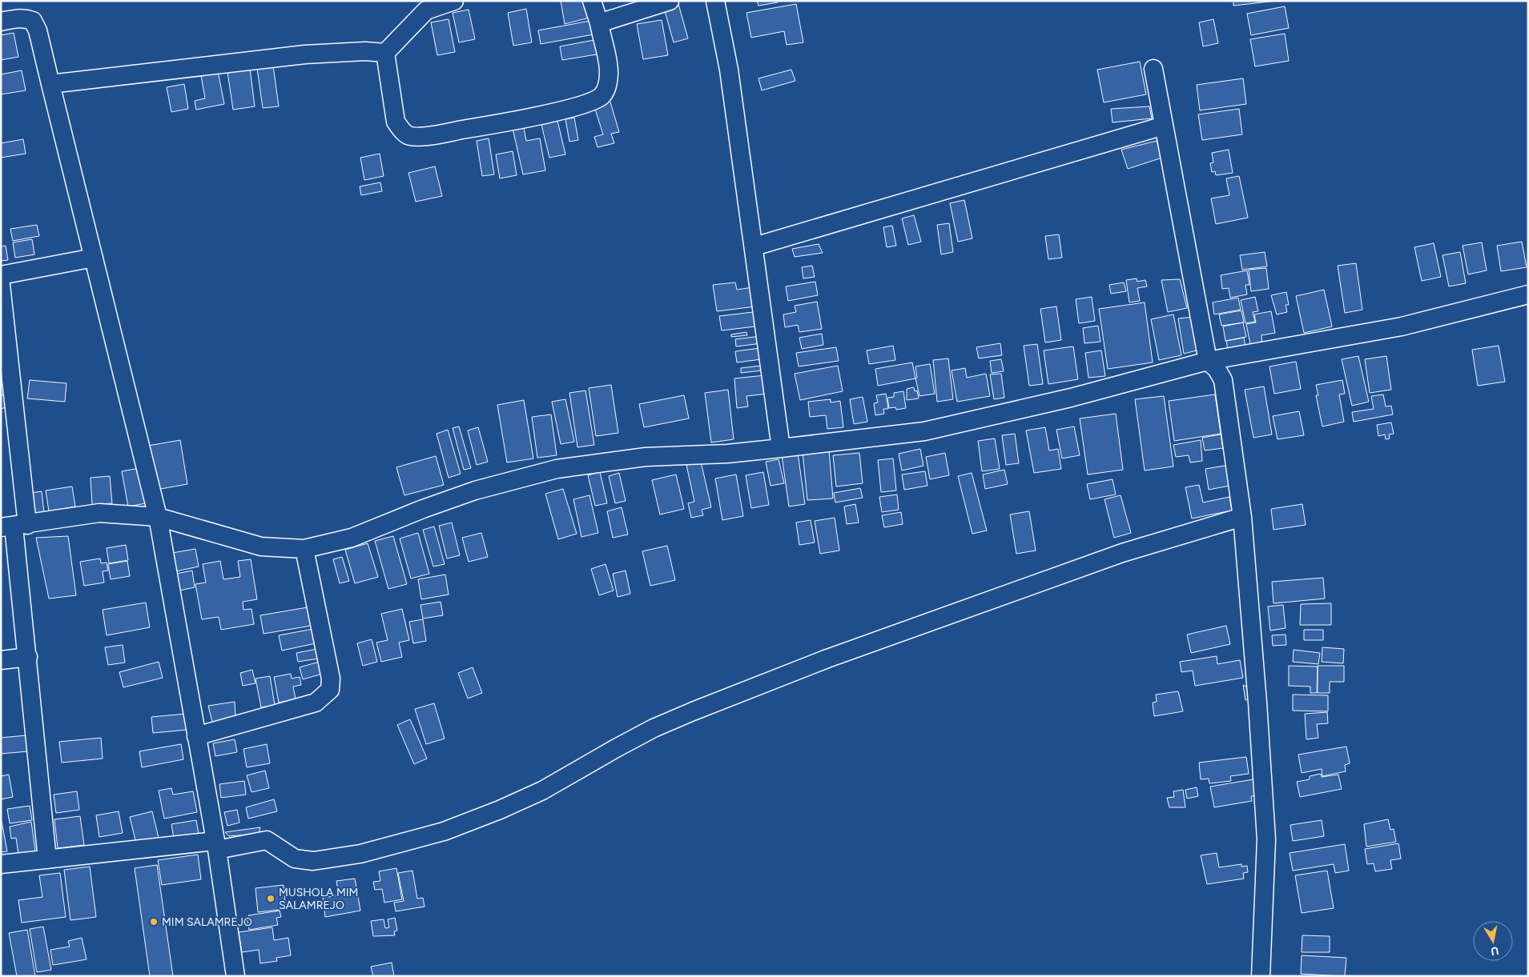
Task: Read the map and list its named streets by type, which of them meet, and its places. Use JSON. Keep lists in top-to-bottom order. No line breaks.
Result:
{"places":["MUSHOLA MIM SALAMREJO","MIM SALAMREJO"],"north":"bottom"}
